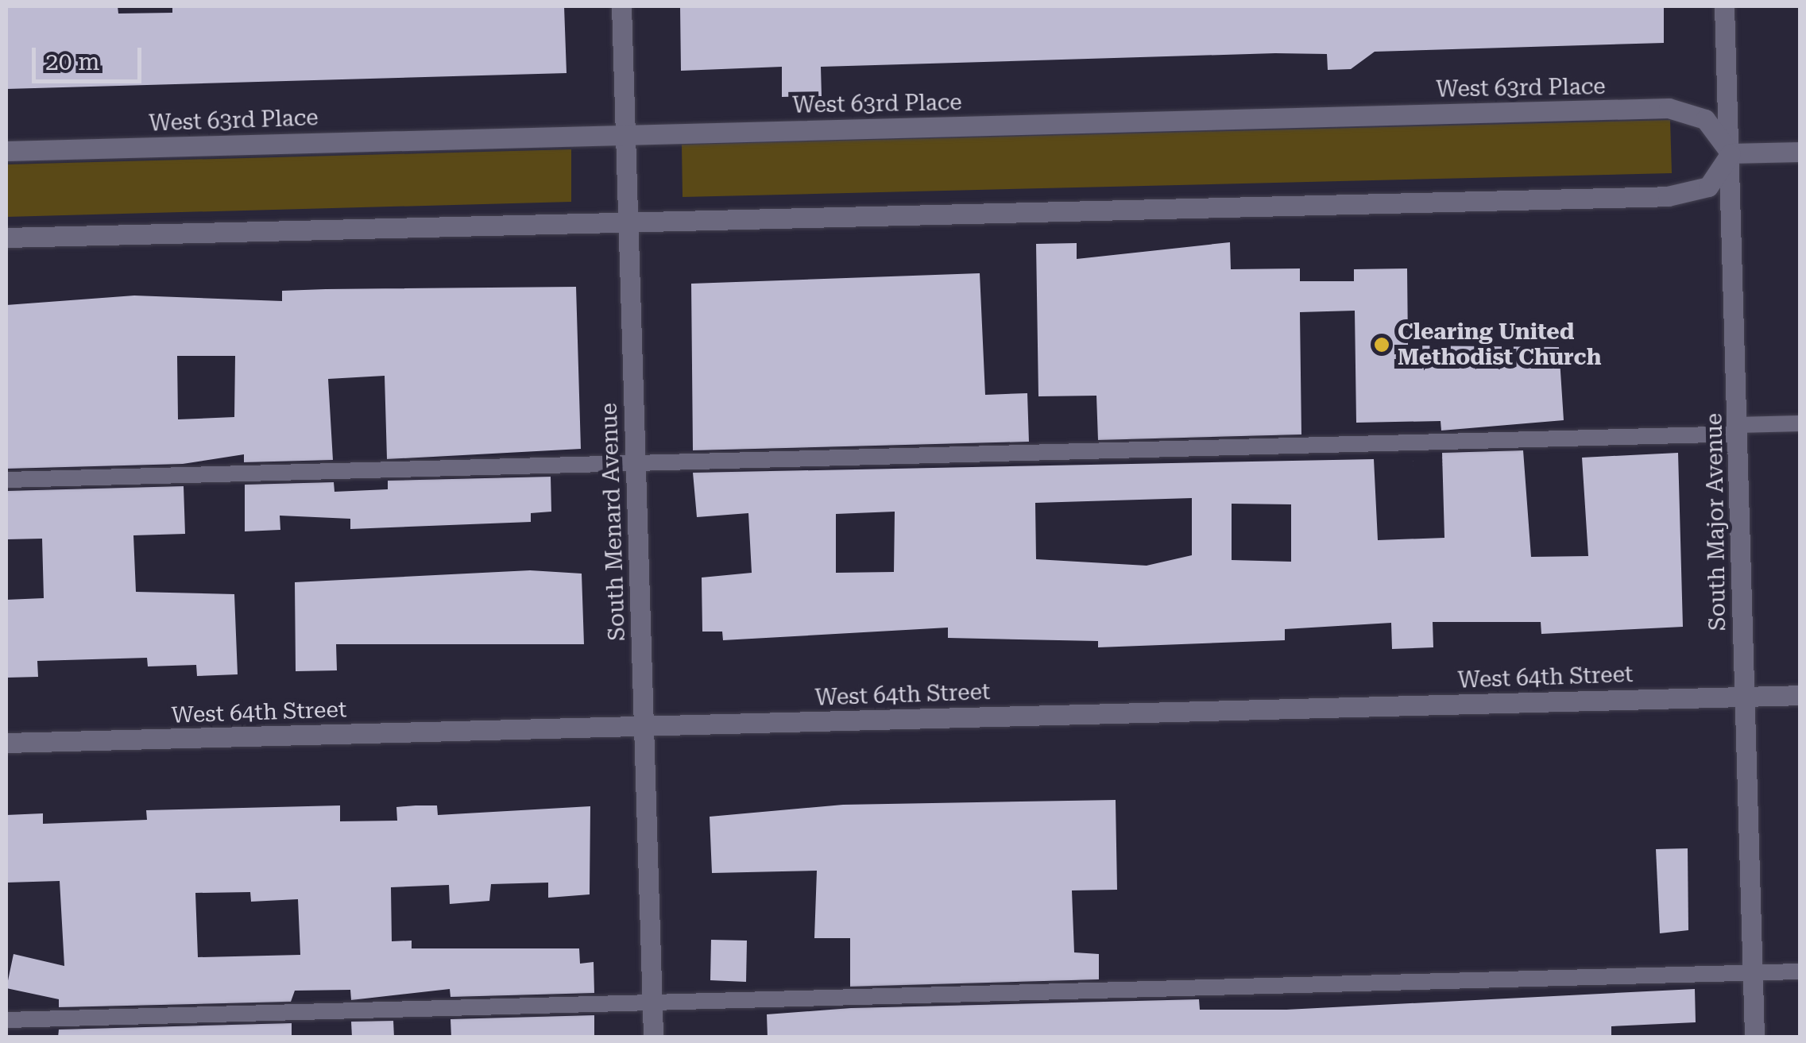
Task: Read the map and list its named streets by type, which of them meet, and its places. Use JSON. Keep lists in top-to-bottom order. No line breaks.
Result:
{"streets":{"street":["West 63rd Place","South Menard Avenue","South Major Avenue","West 64th Street"]},"crossings":[["West 63rd Place","South Menard Avenue"],["West 63rd Place","South Major Avenue"],["South Menard Avenue","West 64th Street"],["South Major Avenue","West 64th Street"]],"places":["Clearing United Methodist Church"],"scale_bar":"20 m"}
